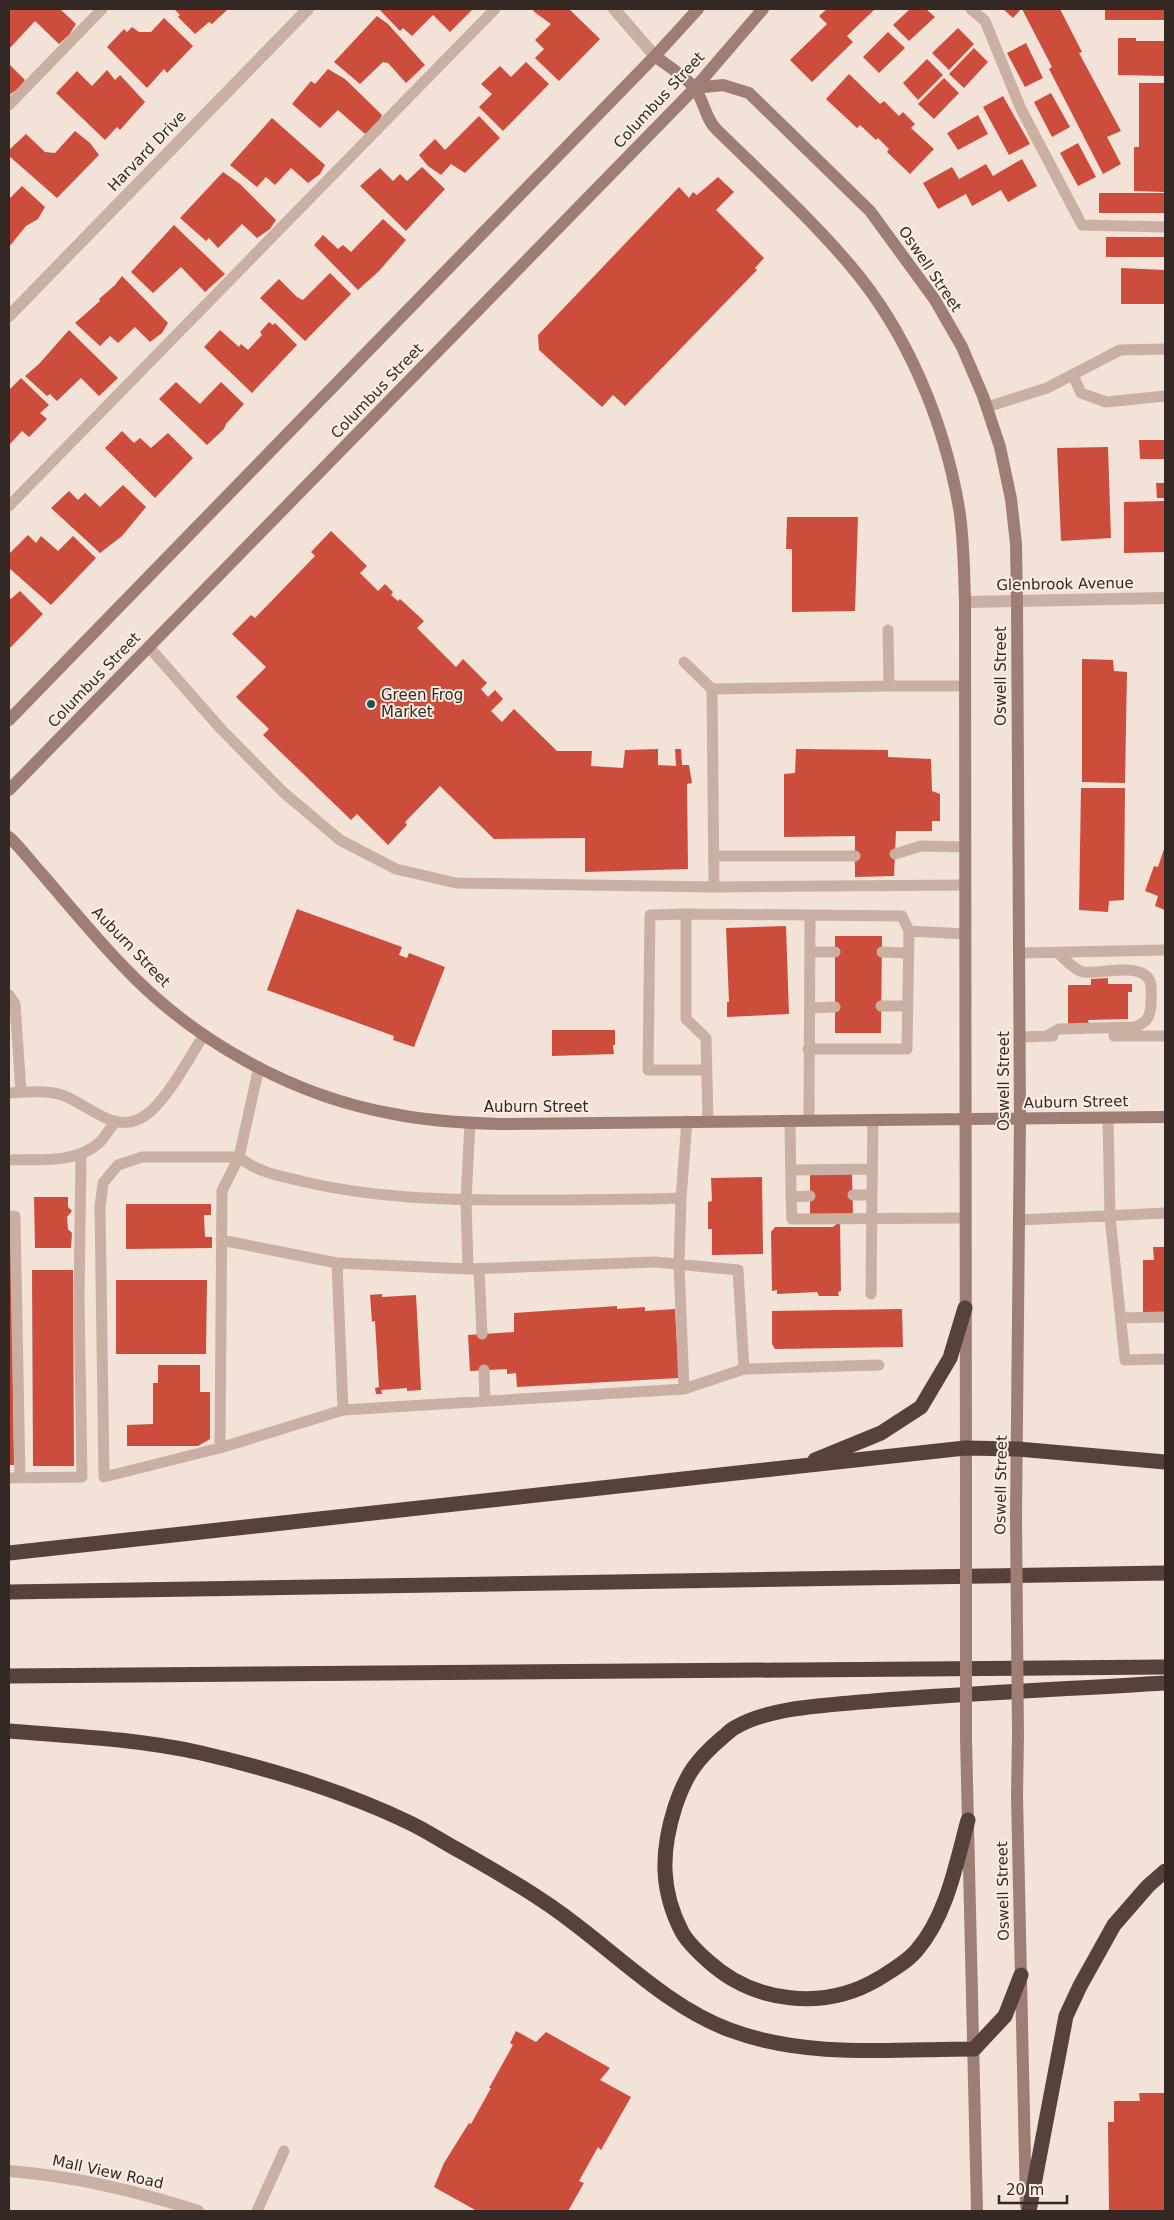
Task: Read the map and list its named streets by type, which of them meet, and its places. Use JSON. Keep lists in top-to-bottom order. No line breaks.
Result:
{"streets":{"main road":["Columbus Street","Oswell Street","Auburn Street"],"street":["Harvard Drive","Glenbrook Avenue","Mall View Road"]},"crossings":[["Columbus Street","Oswell Street"],["Oswell Street","Glenbrook Avenue"],["Oswell Street","Auburn Street"]],"places":["Green Frog Market"],"scale_bar":"20 m"}
